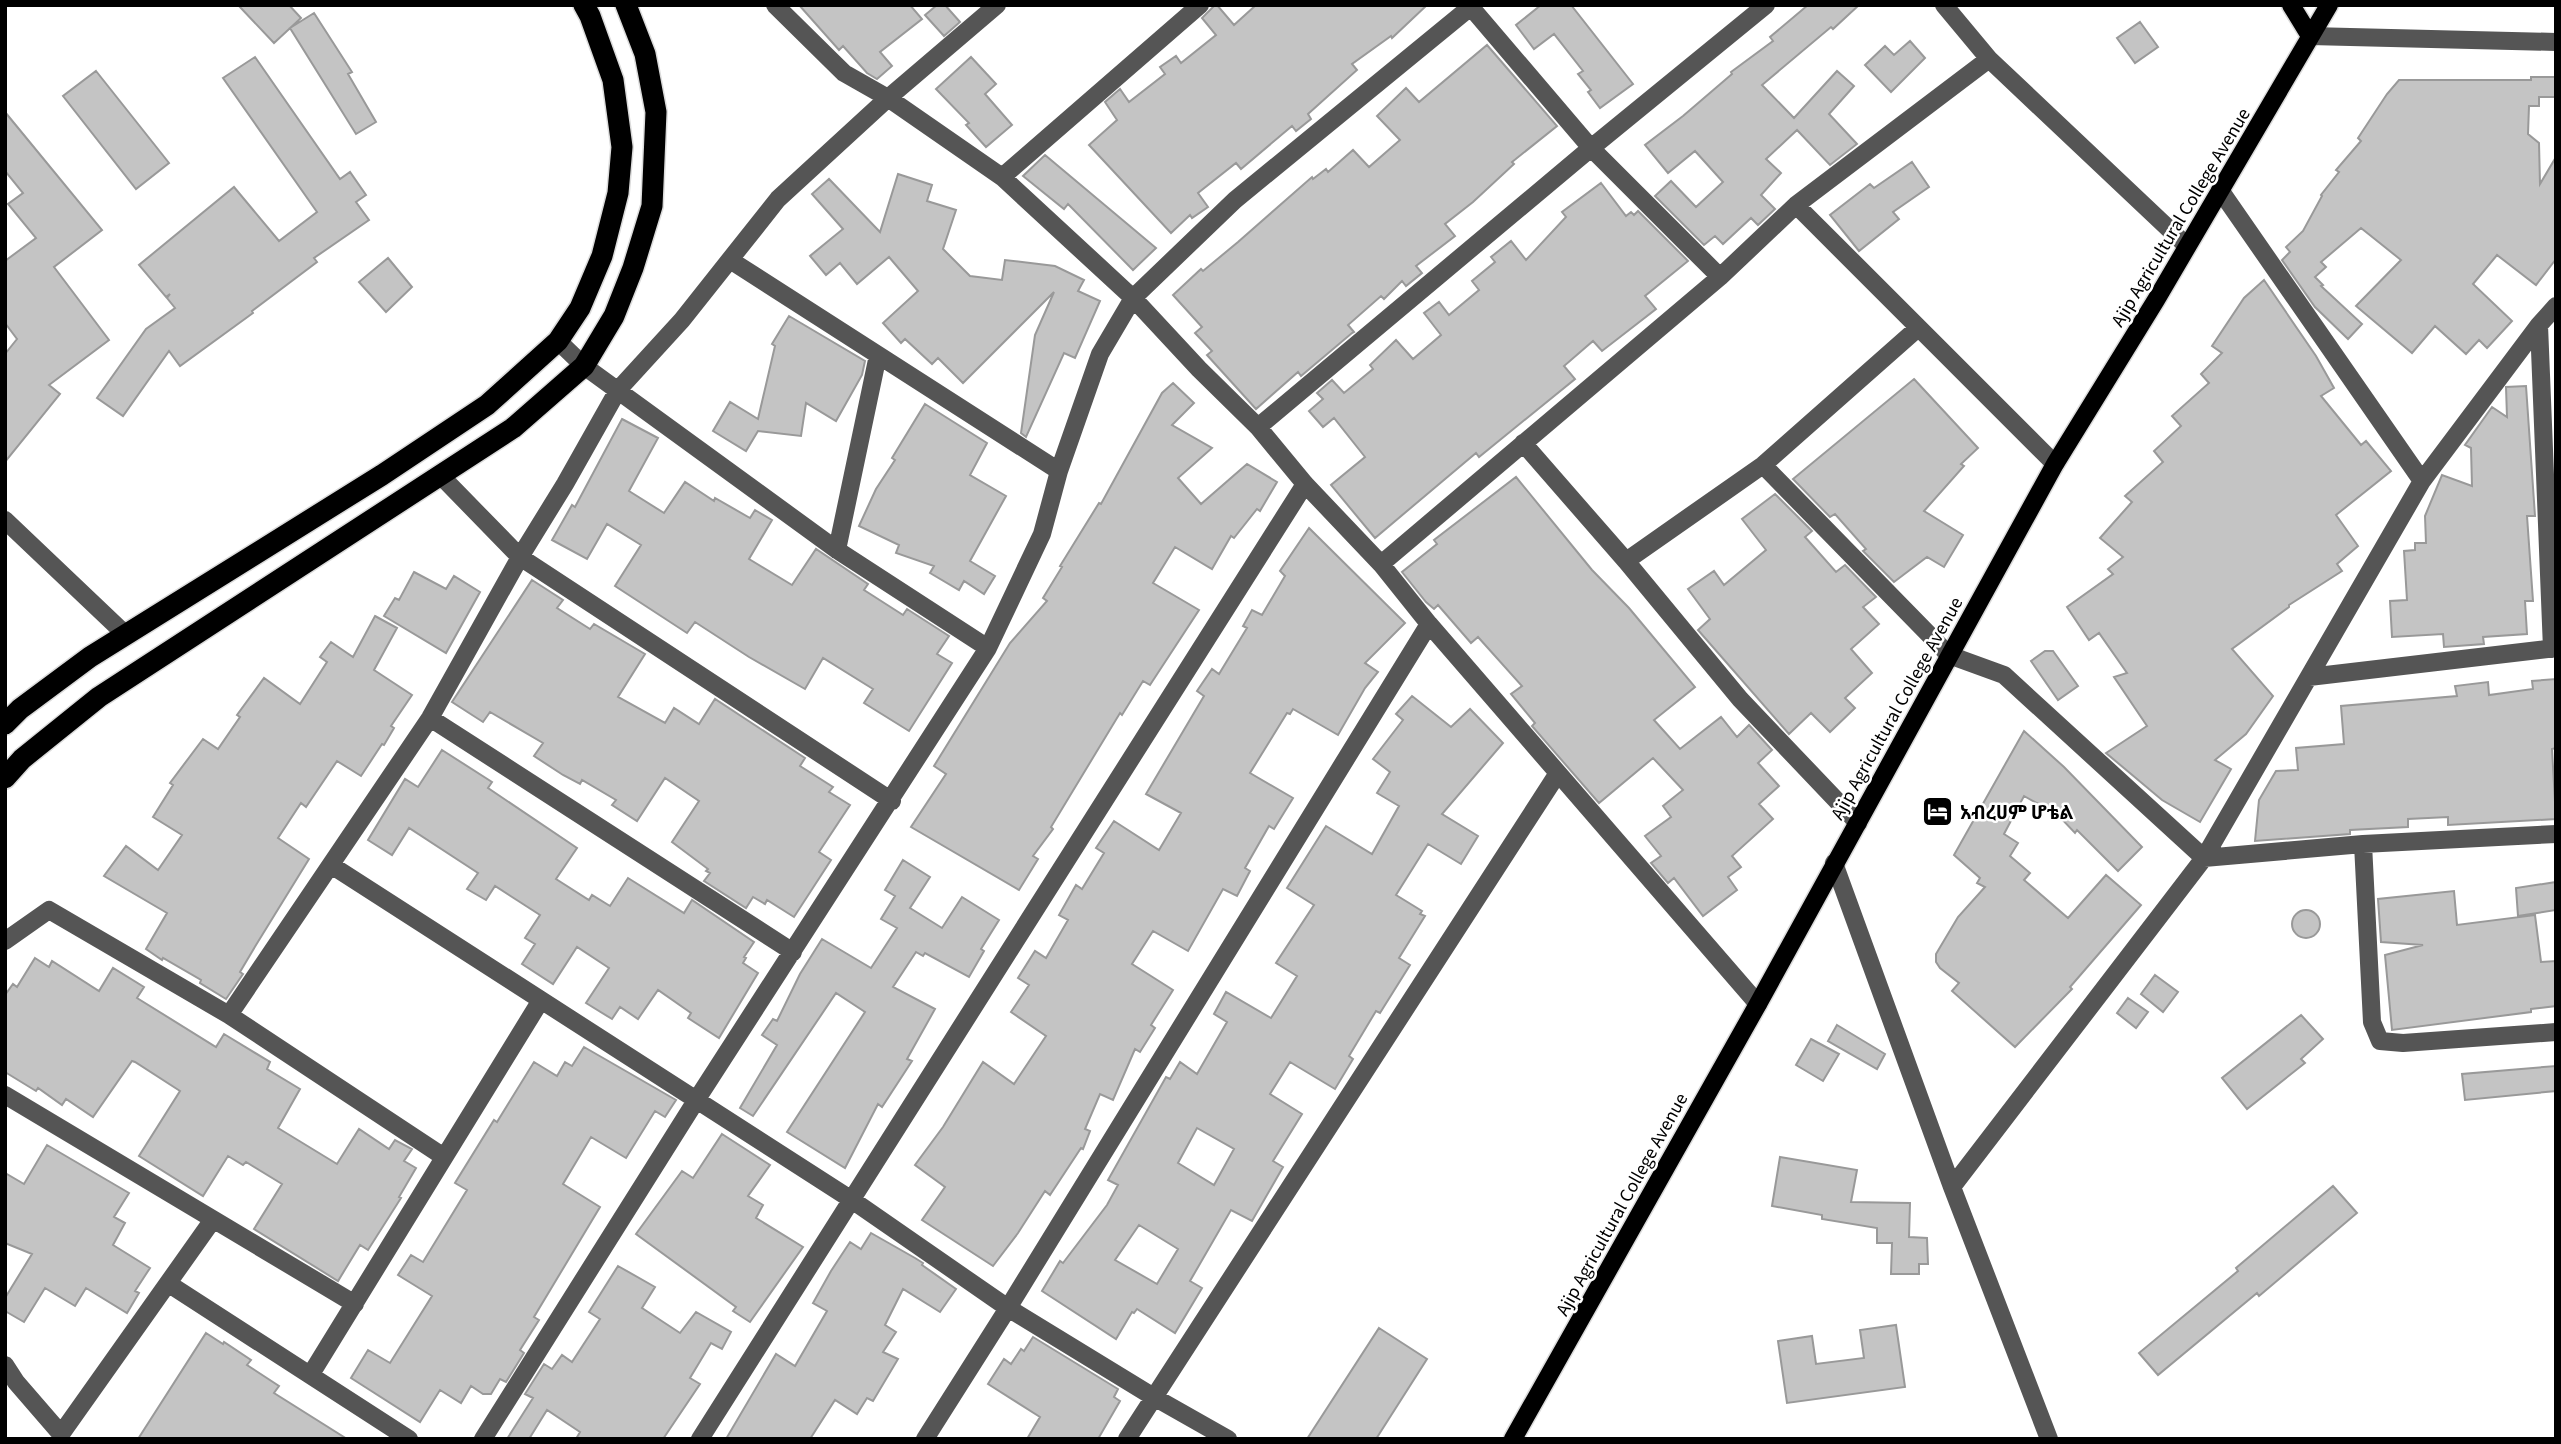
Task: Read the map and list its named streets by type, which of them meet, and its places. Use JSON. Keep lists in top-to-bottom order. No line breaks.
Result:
{"streets":{"main road":["Ajip Agricultural College Avenue"]},"places":{"hotel":["አብረሀም ሆቴል"]}}
